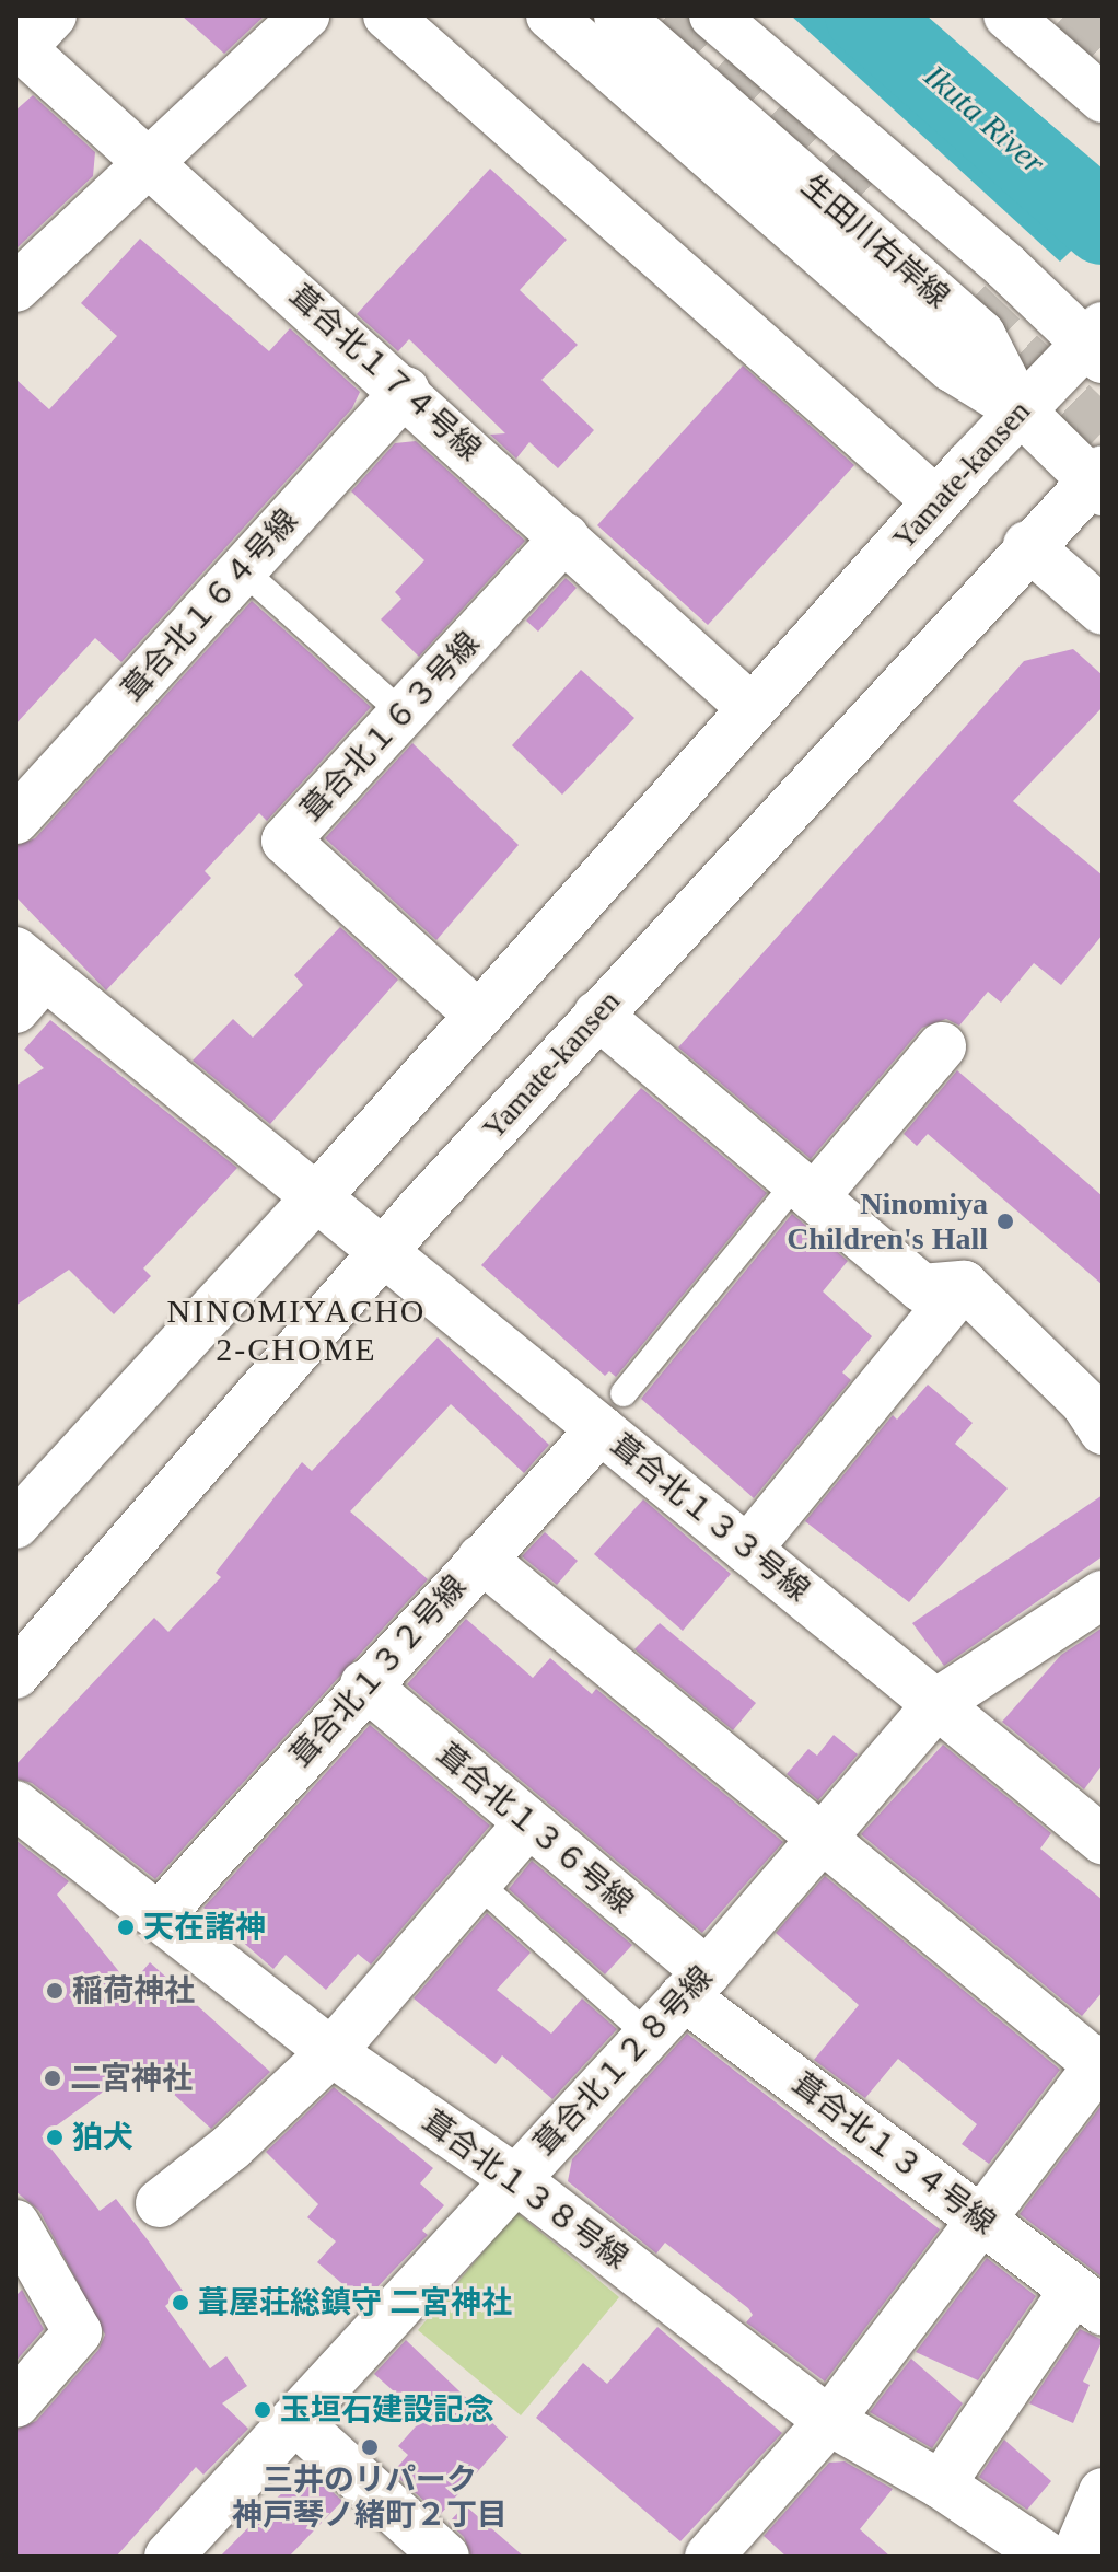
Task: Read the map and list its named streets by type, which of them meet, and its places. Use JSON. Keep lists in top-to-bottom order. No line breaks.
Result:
{"streets":{"street":["生田川右岸線","葺合北１７４号線","Yamate-kansen","葺合北１６４号線","葺合北１６３号線","葺合北１３３号線","葺合北１３２号線","葺合北１３６号線","葺合北１２８号線","葺合北１３４号線","葺合北１３８号線"]},"crossings":[["生田川右岸線","Yamate-kansen"],["葺合北１７４号線","Yamate-kansen"],["葺合北１７４号線","葺合北１６４号線"],["葺合北１７４号線","葺合北１６３号線"],["Yamate-kansen","葺合北１６３号線"],["Yamate-kansen","葺合北１３３号線"],["葺合北１３３号線","葺合北１３２号線"],["葺合北１３３号線","葺合北１２８号線"],["葺合北１３２号線","葺合北１３６号線"],["葺合北１３２号線","葺合北１３８号線"],["葺合北１３６号線","葺合北１２８号線"],["葺合北１３６号線","葺合北１３４号線"],["葺合北１２８号線","葺合北１３４号線"],["葺合北１２８号線","葺合北１３８号線"]],"districts":["NINOMIYACHO 2-CHOME"],"water":["Ikuta River"],"places":["Ninomiya Children's Hall","天在諸神","稲荷神社","二宮神社","狛犬","葺屋荘総鎮守 二宮神社","玉垣石建設記念","三井のリパーク 神戸琴ノ緒町２丁目"]}
